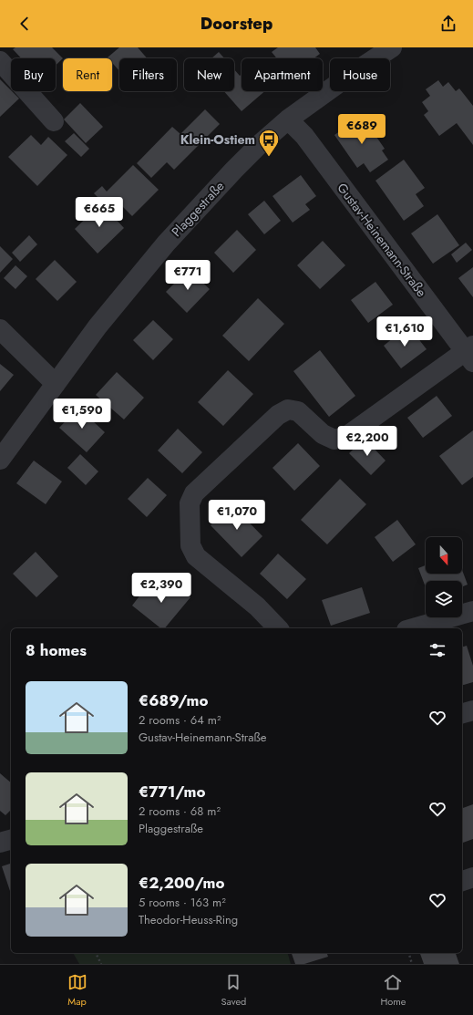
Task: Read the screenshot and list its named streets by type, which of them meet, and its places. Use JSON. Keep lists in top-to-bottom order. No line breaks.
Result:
{"streets":{"street":["Plaggestraße","Gustav-Heinemann-Straße"]},"crossings":[["Plaggestraße","Gustav-Heinemann-Straße"]],"places":{"bus stop":["Klein-Ostiem"]},"north":"bottom","page":{"header":"Doorstep","chip":["Buy","Rent","Filters","New","Apartment","House"],"price":["€689","€665","€771","€1,610","€1,590","€2,200","€1,070","€2,390"],"heading":"8 homes","list":[{"name":"€689/mo","note":"2 rooms · 64 m² · Gustav-Heinemann-Straße"},{"name":"€771/mo","note":"2 rooms · 68 m² · Plaggestraße"},{"name":"€2,200/mo","note":"5 rooms · 163 m² · Theodor-Heuss-Ring"}],"tabs":["Map","Saved","Home"]}}
